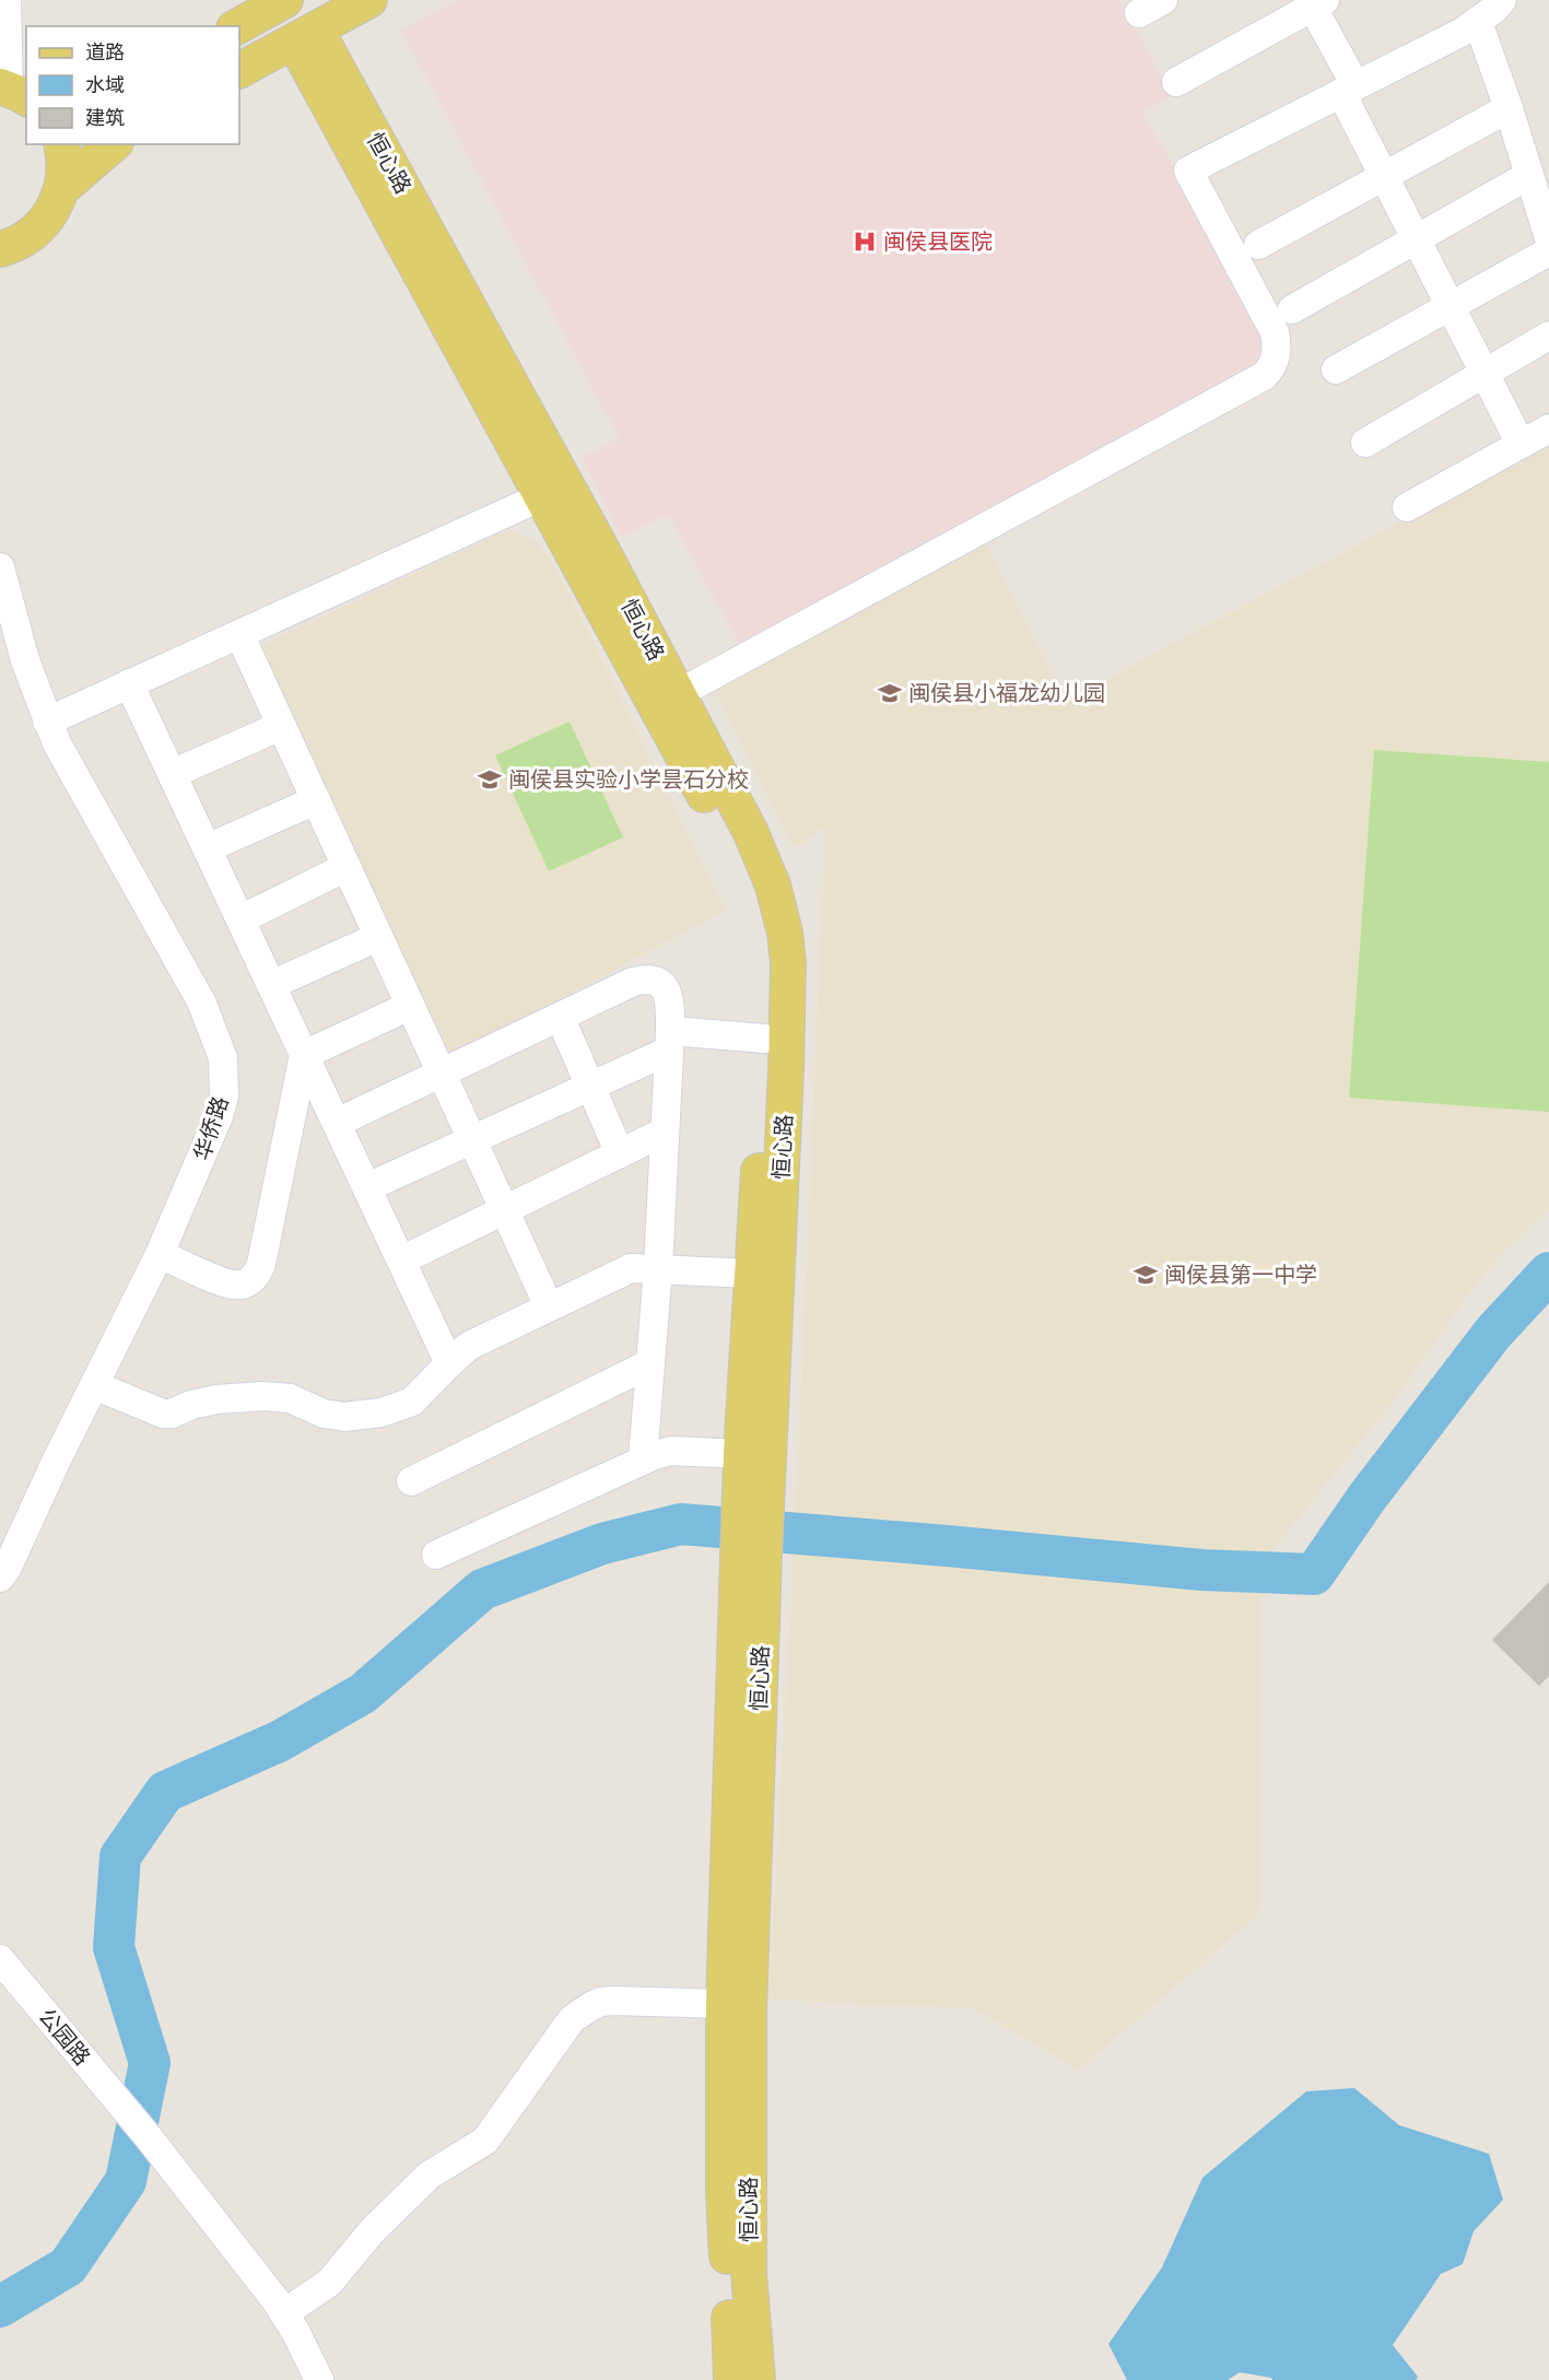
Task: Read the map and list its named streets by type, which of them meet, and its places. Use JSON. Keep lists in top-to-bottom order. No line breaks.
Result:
{"streets":{"main road":["恒心路"],"street":["华侨路","公园路"]},"places":{"hospital":["闽侯县医院"],"school or university":["闽侯县小福龙幼儿园","闽侯县实验小学昙石分校","闽侯县第一中学"]},"legend":["道路","水域","建筑"]}
